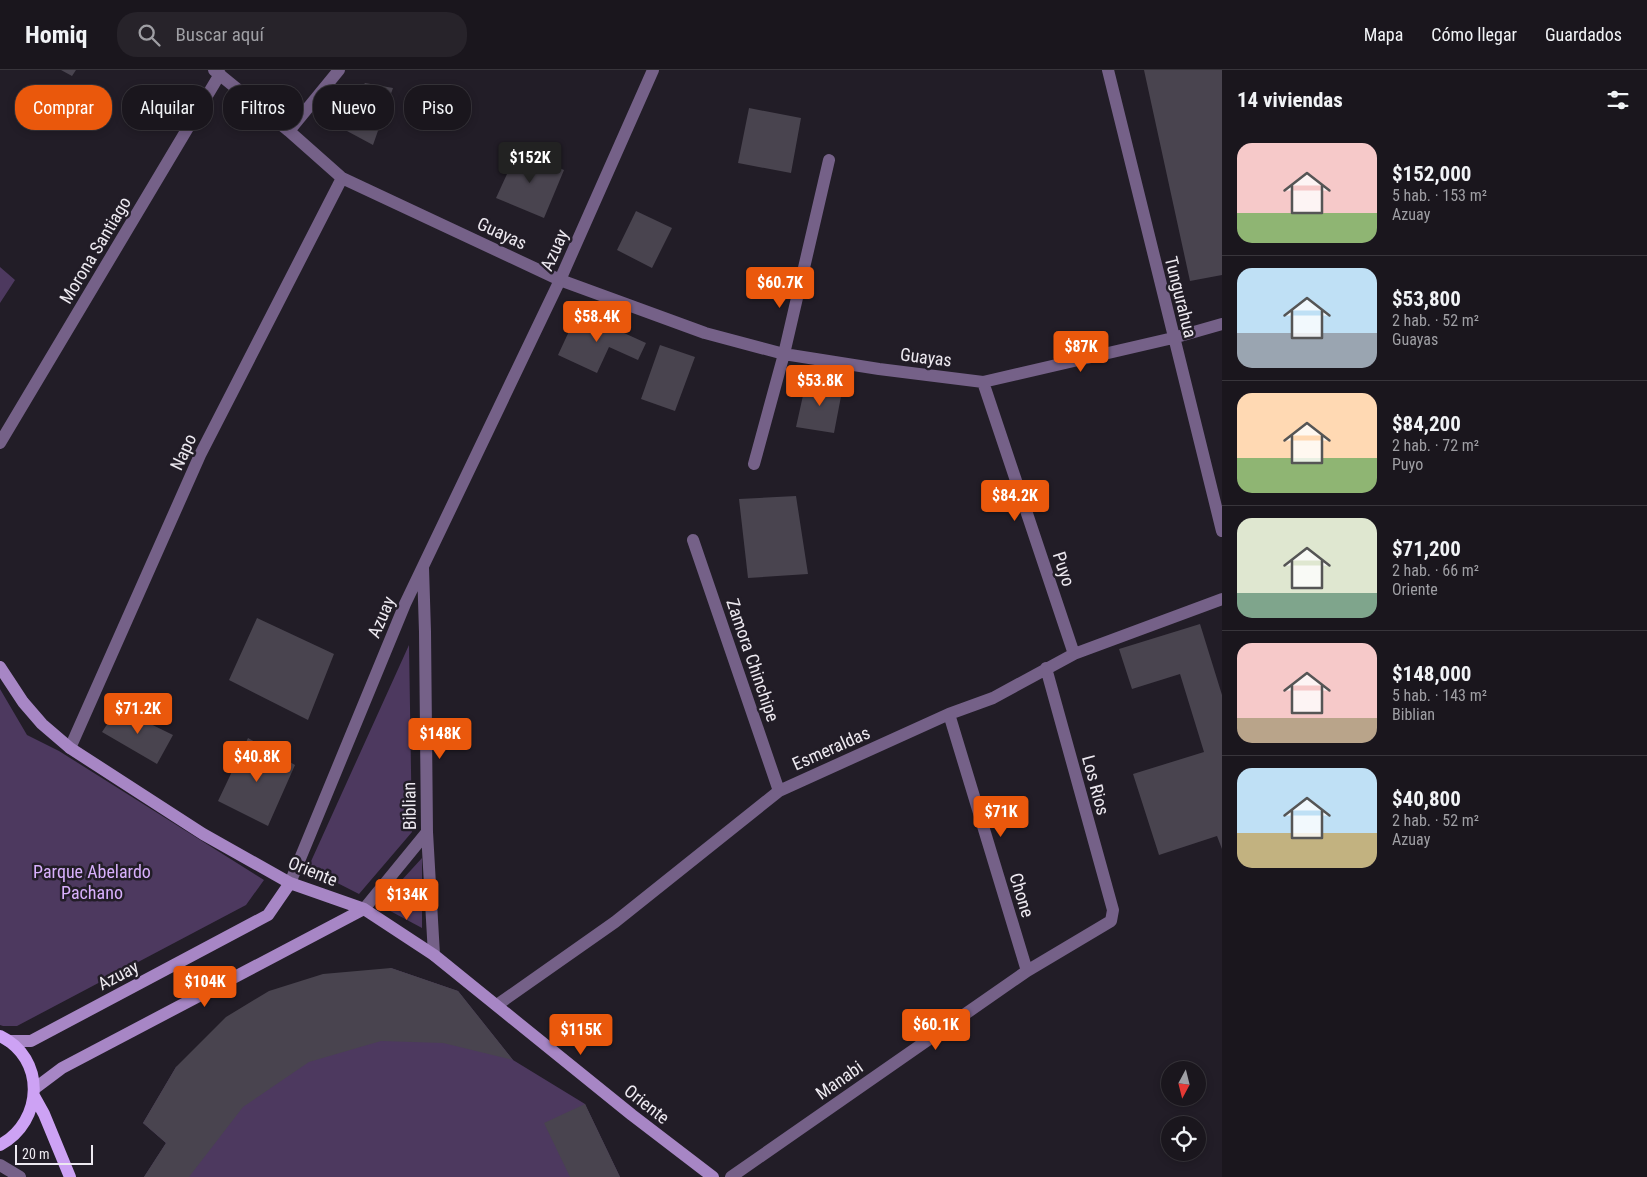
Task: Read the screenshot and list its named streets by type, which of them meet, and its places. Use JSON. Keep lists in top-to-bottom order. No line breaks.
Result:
{"streets":{"main road":["Azuay","Oriente"],"street":["Guayas","Morona Santiago","Tungurahua","Napo","Puyo","Zamora Chinchipe","Esmeraldas","Los Rios","Biblian","Chone","Manabi"]},"crossings":[["Guayas","Morona Santiago"],["Guayas","Azuay"],["Guayas","Tungurahua"],["Guayas","Napo"],["Guayas","Puyo"],["Azuay","Biblian"],["Azuay","Oriente"],["Napo","Oriente"],["Puyo","Esmeraldas"],["Zamora Chinchipe","Esmeraldas"],["Esmeraldas","Los Rios"],["Esmeraldas","Oriente"],["Esmeraldas","Chone"],["Los Rios","Manabi"],["Biblian","Oriente"],["Chone","Manabi"]],"parks":["Parque Abelardo Pachano"],"scale_bar":"20 m","north":"bottom","page":{"header":"Homiq","search":"Buscar aquí","nav":["Mapa","Cómo llegar","Guardados"],"heading":"14 viviendas","chip":["Comprar","Alquilar","Filtros","Nuevo","Piso"],"list":[{"name":"$152,000","note":"5 hab. · 153 m² · Azuay"},{"name":"$53,800","note":"2 hab. · 52 m² · Guayas"},{"name":"$84,200","note":"2 hab. · 72 m² · Puyo"},{"name":"$71,200","note":"2 hab. · 66 m² · Oriente"},{"name":"$148,000","note":"5 hab. · 143 m² · Biblian"},{"name":"$40,800","note":"2 hab. · 52 m² · Azuay"}],"price":["$152K","$60.7K","$58.4K","$87K","$53.8K","$84.2K","$71.2K","$148K","$40.8K","$71K","$134K","$104K","$60.1K","$115K"],"scale":"20 m"}}
